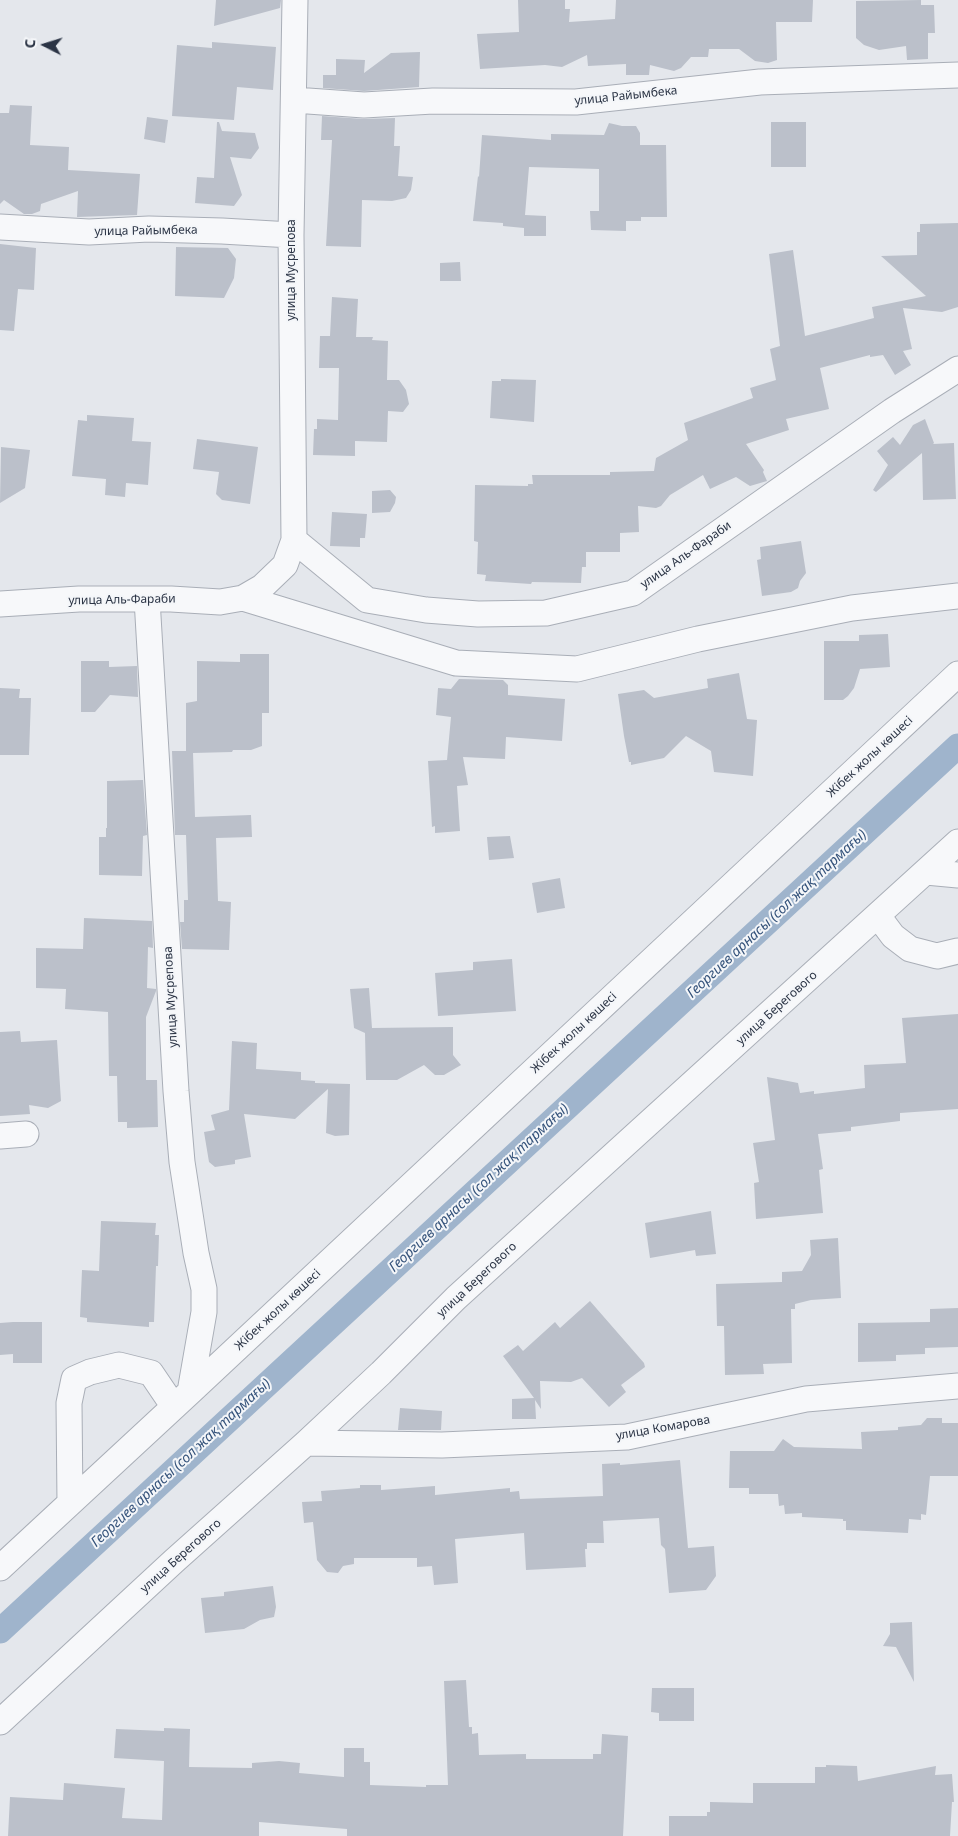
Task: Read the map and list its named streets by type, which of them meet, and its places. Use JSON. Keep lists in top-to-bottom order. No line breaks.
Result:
{"streets":{"street":["улица Райымбека","улица Мусрепова","улица Аль-Фараби","Жібек жолы көшесі","улица Берегового","улица Комарова"]},"crossings":[["улица Райымбека","улица Мусрепова"],["улица Мусрепова","улица Аль-Фараби"],["улица Мусрепова","Жібек жолы көшесі"],["улица Берегового","улица Комарова"]],"water":["Георгиев арнасы (сол жақ тармағы)"],"north":"left"}
